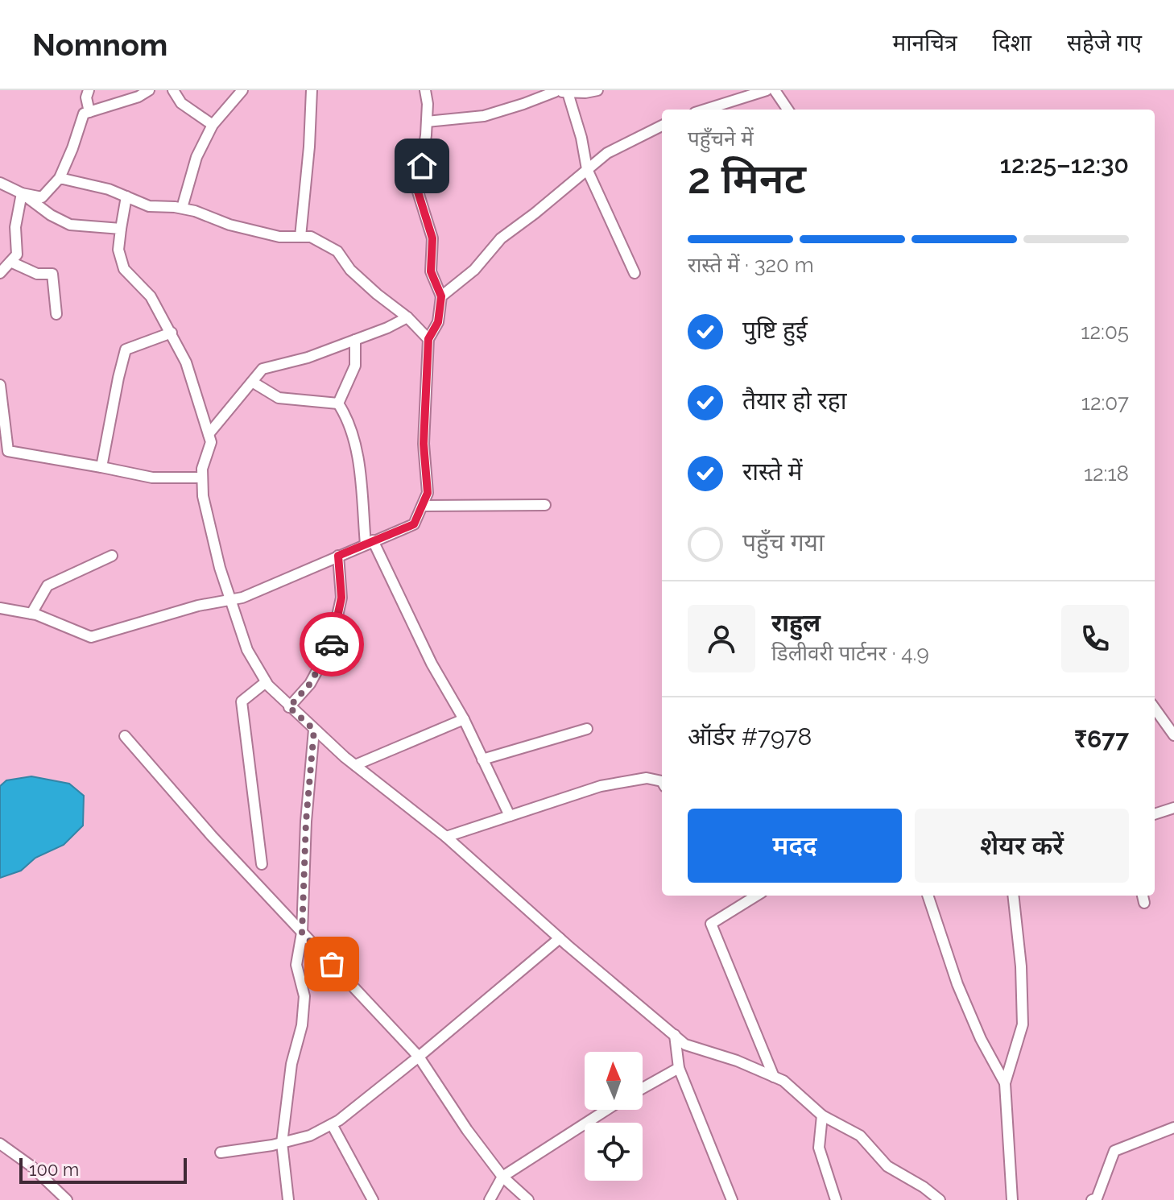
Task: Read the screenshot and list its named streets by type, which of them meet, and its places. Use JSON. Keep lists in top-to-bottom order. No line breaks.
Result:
{"scale_bar":"100 m","north":"top","page":{"header":"Nomnom","nav":["मानचित्र","दिशा","सहेजे गए"],"heading":["2 मिनट","पहुँचने में","12:25–12:30"],"panel":["राहुल","डिलीवरी पार्टनर · 4.9","ऑर्डर #7978","₹677"],"bar":"रास्ते में · 320 m","list":[["पुष्टि हुई","12:05"],["तैयार हो रहा","12:07"],["रास्ते में","12:18"],"पहुँच गया"],"buttons":["मदद","शेयर करें"],"scale":"100 m"}}
